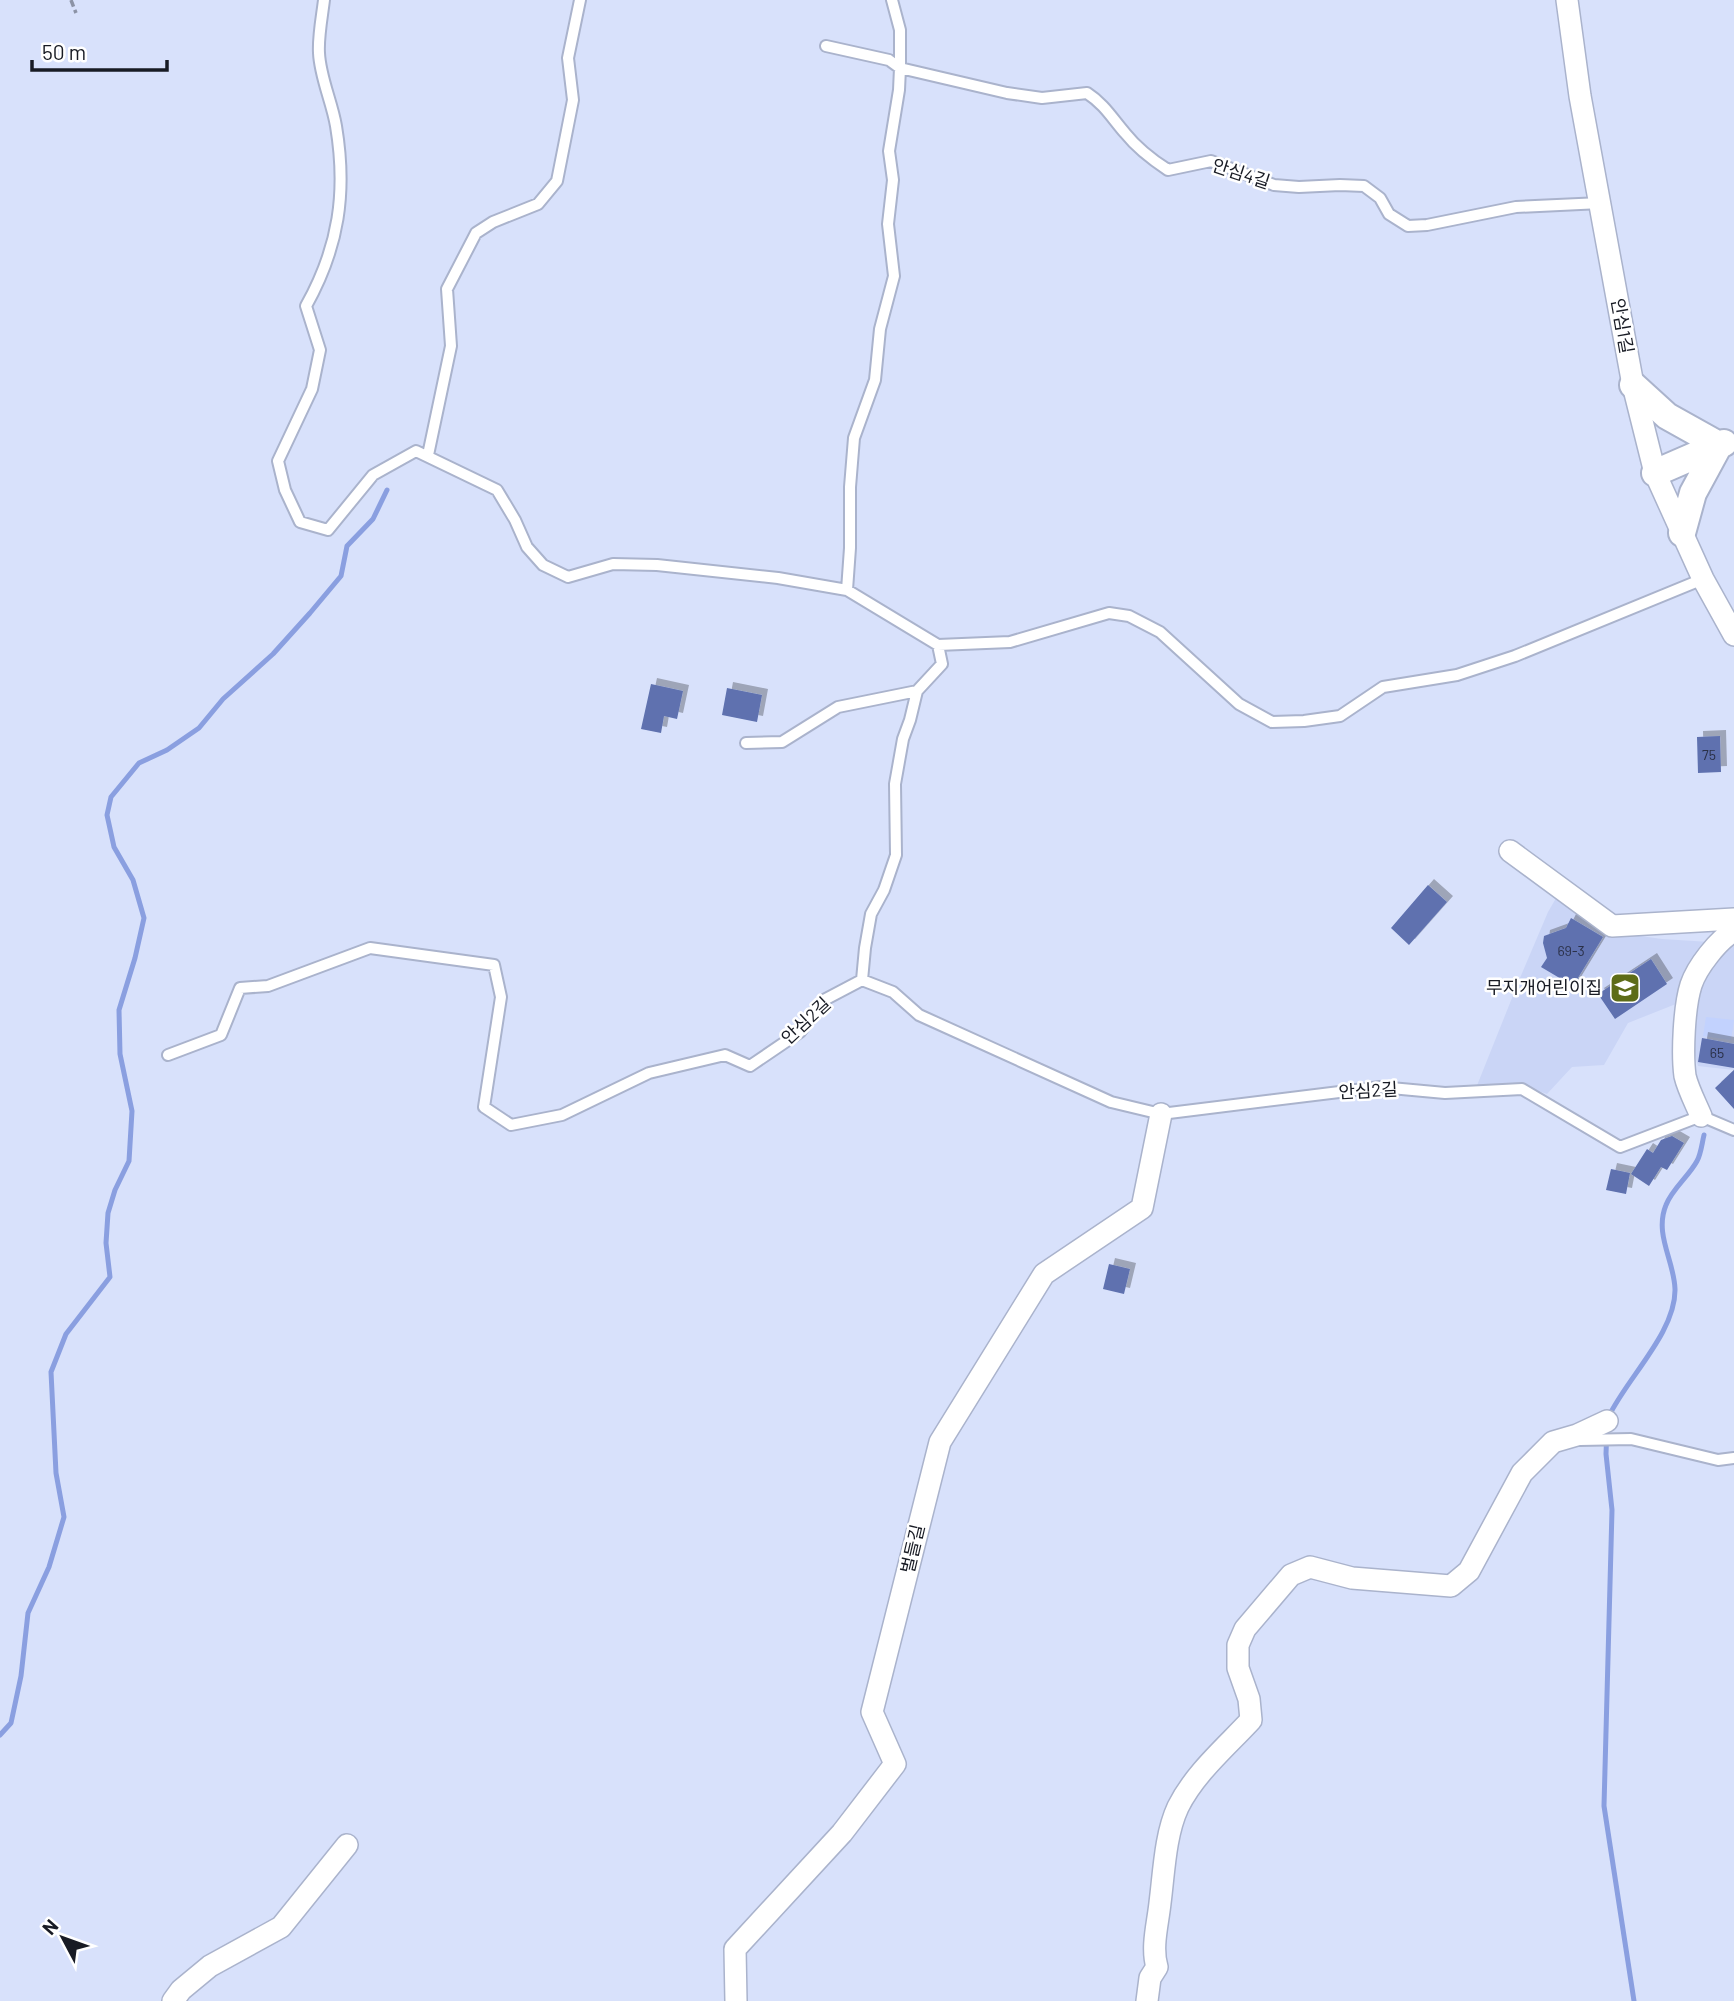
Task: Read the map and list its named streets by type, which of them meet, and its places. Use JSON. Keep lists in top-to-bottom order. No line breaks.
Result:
{"streets":{"street":["안심1길","벌들길"],"lane":["안심4길","안심2길"]},"crossings":[["안심4길","안심1길"],["안심2길","벌들길"]],"places":{"school or university":["무지개어린이집"]},"house_numbers":["75","69-3","65"],"scale_bar":"50 m","north":"top left"}
